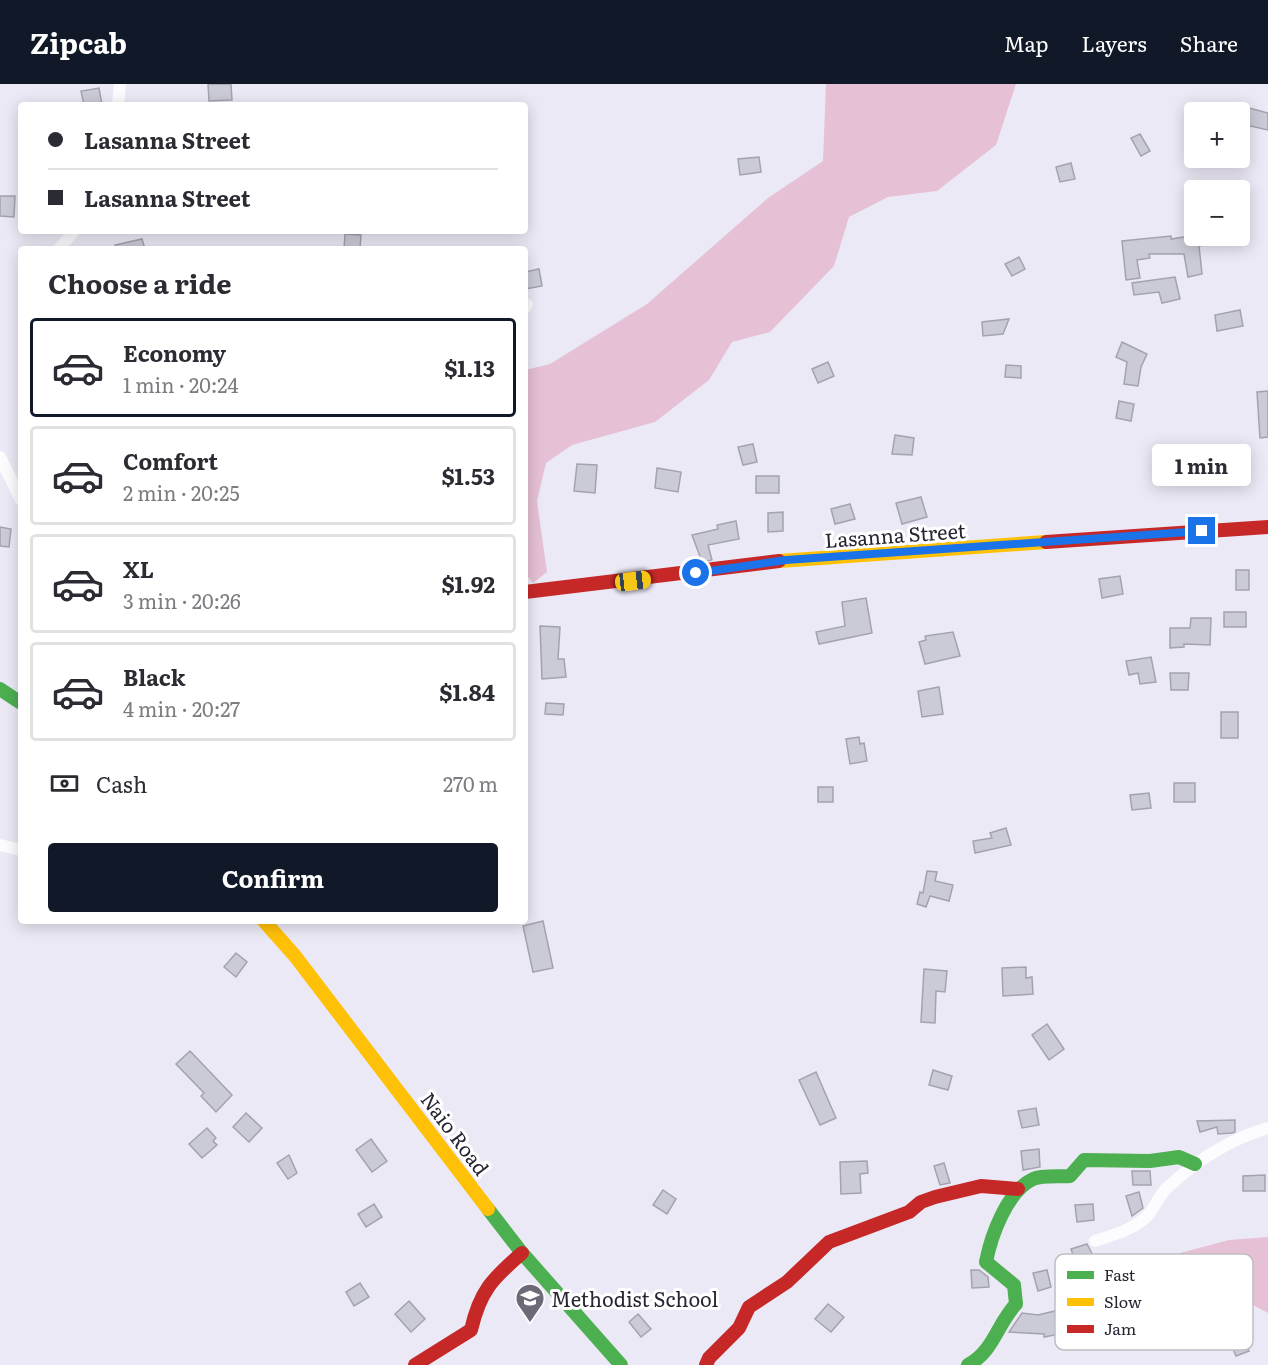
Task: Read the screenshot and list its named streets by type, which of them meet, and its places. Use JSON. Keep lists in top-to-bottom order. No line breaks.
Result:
{"streets":{"street":["Lasanna Street","Naio Road"]},"places":{"school or university":["Methodist School"]},"legend":["Fast","Slow","Jam"],"page":{"header":"Zipcab","nav":["Map","Layers","Share"],"map_buttons":["+","−"],"banner":["Lasanna Street","Lasanna Street"],"heading":"Choose a ride","list":[{"name":"Economy","note":"1 min · 20:24","value":"$1.13"},{"name":"Comfort","note":"2 min · 20:25","value":"$1.53"},{"name":"XL","note":"3 min · 20:26","value":"$1.92"},{"name":"Black","note":"4 min · 20:27","value":"$1.84"}],"bubble":"1 min","pay":["Cash","270 m"],"buttons":"Confirm"}}
